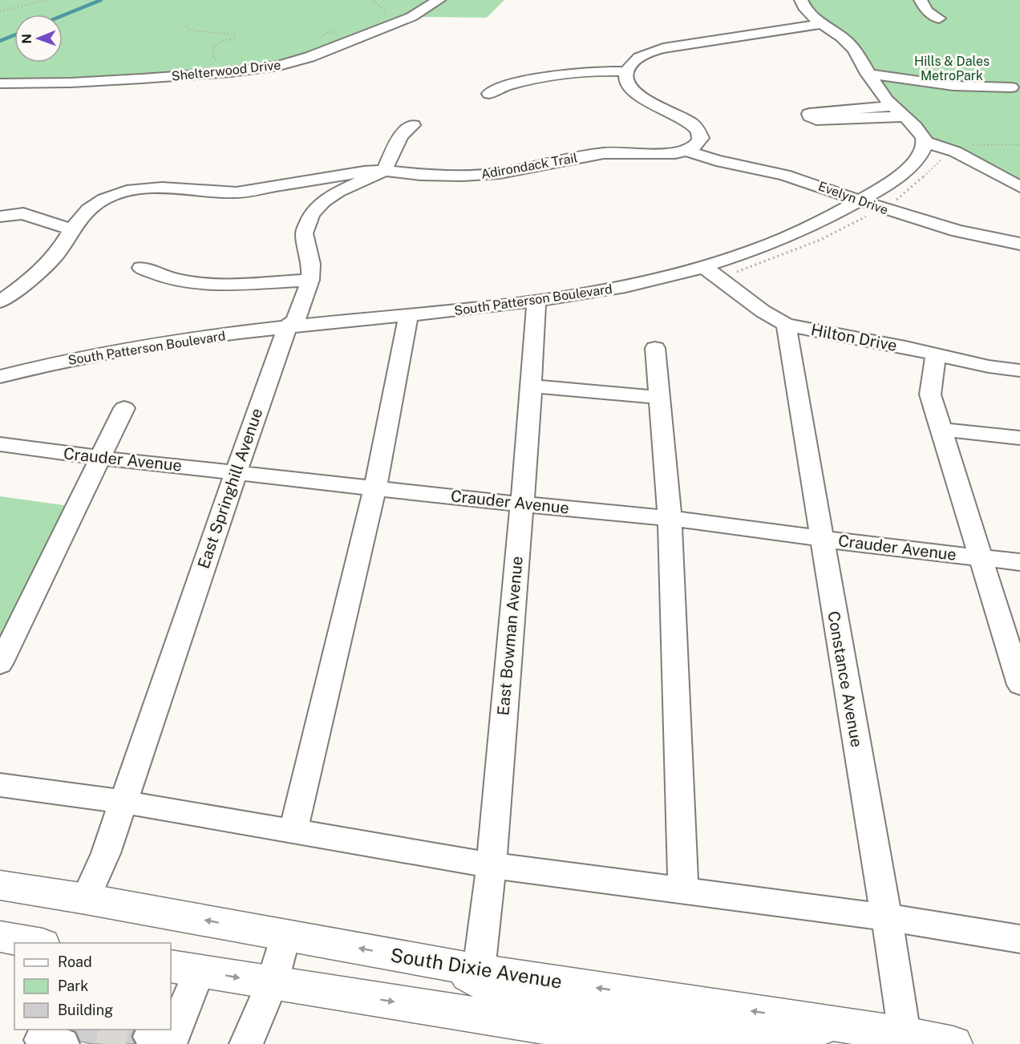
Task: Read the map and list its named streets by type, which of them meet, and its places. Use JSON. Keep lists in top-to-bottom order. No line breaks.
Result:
{"streets":{"main road":["South Dixie Avenue"],"street":["Shelterwood Drive","Adirondack Trail","Evelyn Drive","South Patterson Boulevard","Hilton Drive","Crauder Avenue","East Springhill Avenue","East Bowman Avenue","Constance Avenue"]},"crossings":[["Adirondack Trail","Evelyn Drive"],["Adirondack Trail","East Springhill Avenue"],["Evelyn Drive","South Patterson Boulevard"],["South Patterson Boulevard","Hilton Drive"],["South Patterson Boulevard","East Springhill Avenue"],["South Patterson Boulevard","East Bowman Avenue"],["Hilton Drive","Constance Avenue"],["Crauder Avenue","East Springhill Avenue"],["Crauder Avenue","East Bowman Avenue"],["Crauder Avenue","Constance Avenue"],["East Springhill Avenue","South Dixie Avenue"],["East Bowman Avenue","South Dixie Avenue"],["Constance Avenue","South Dixie Avenue"]],"parks":["Hills & Dales MetroPark"],"legend":["Road","Park","Building"],"north":"left"}
